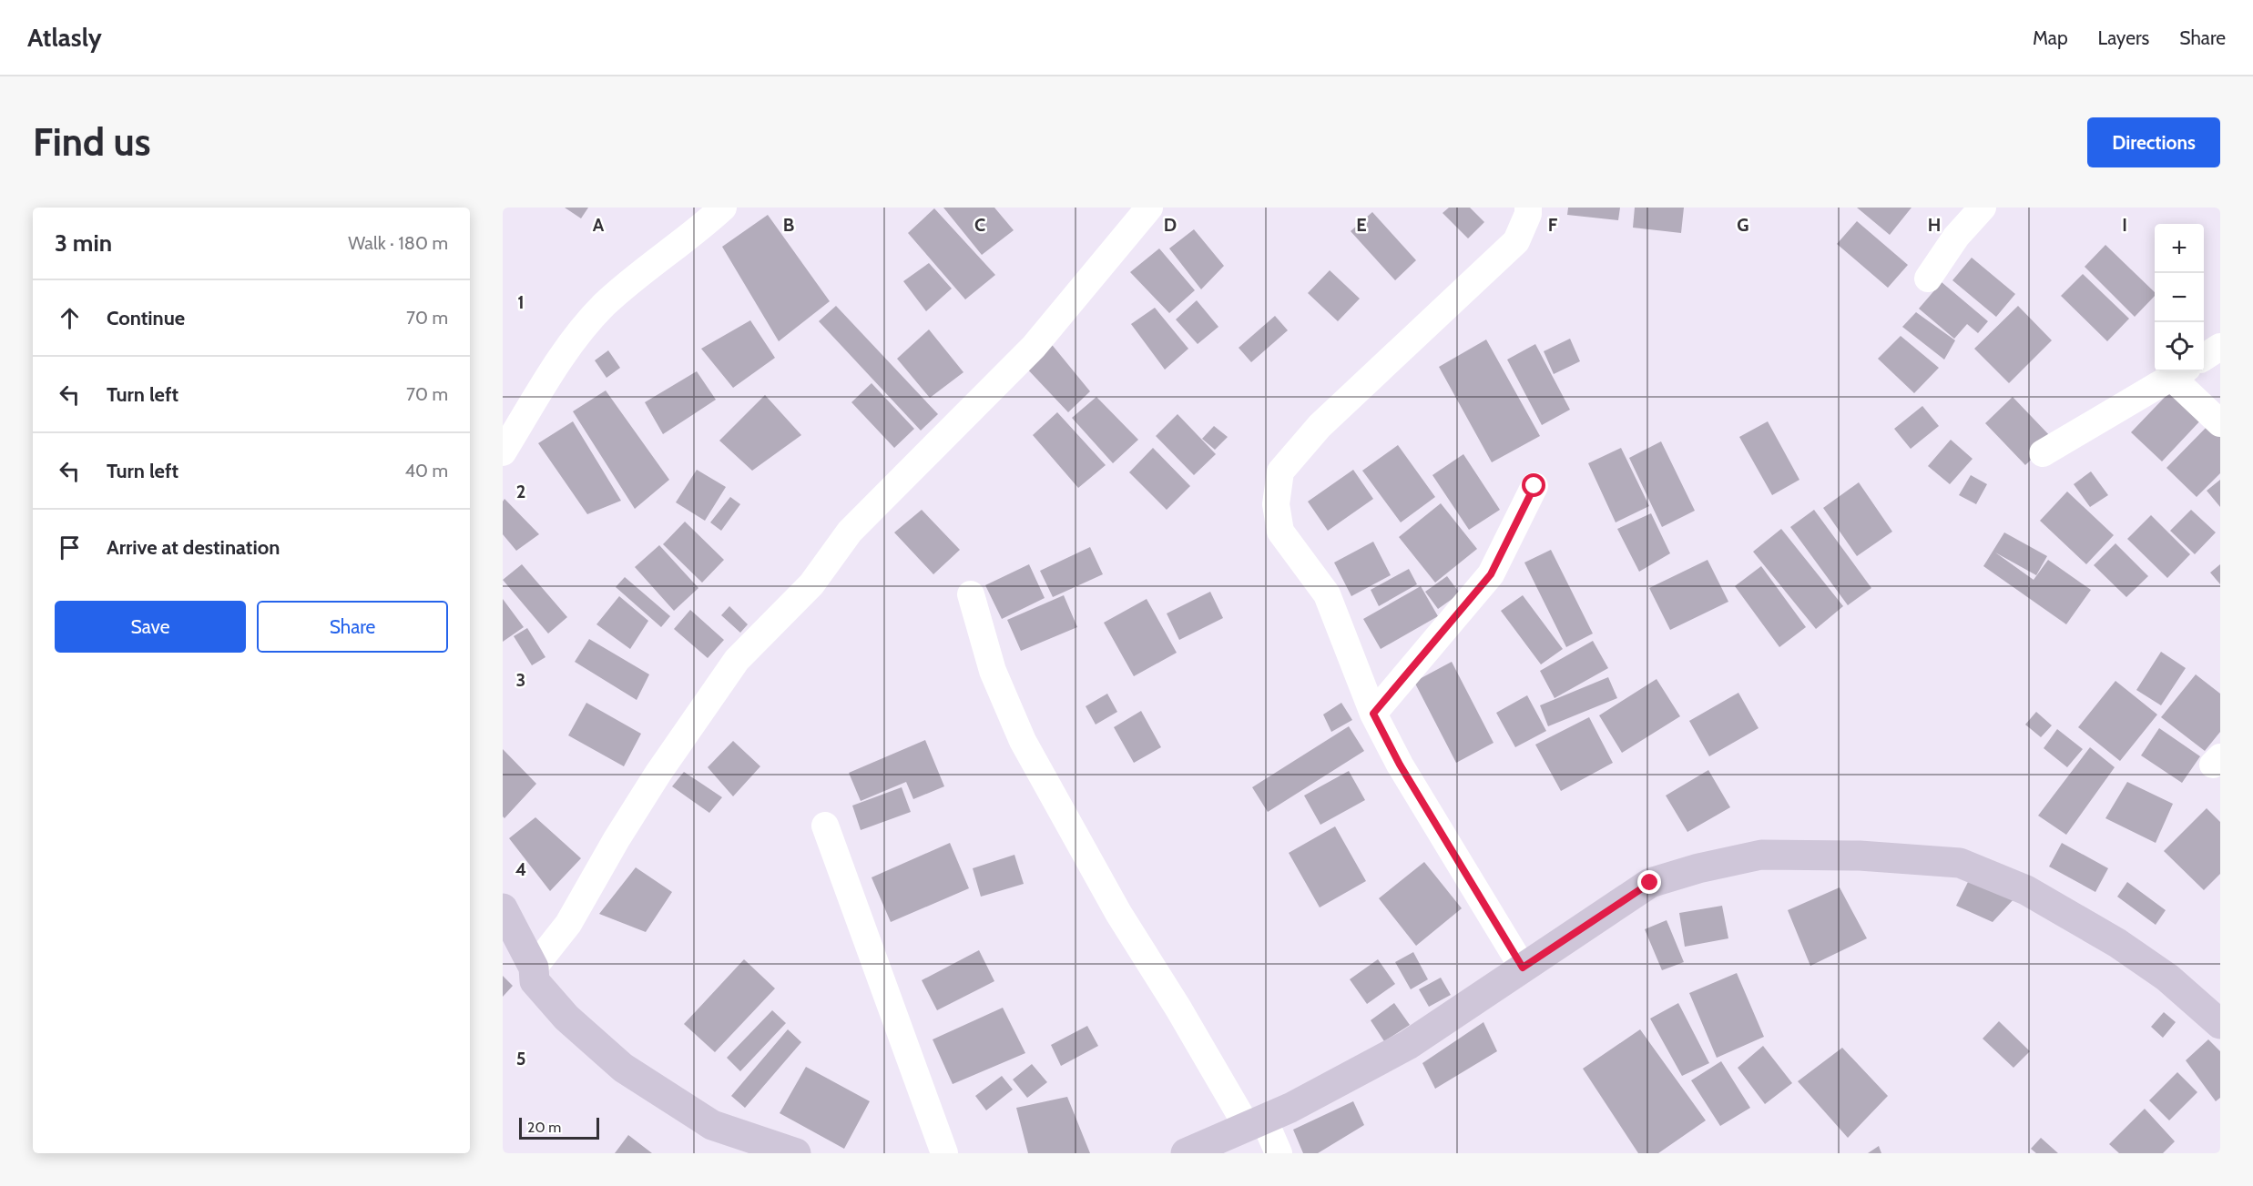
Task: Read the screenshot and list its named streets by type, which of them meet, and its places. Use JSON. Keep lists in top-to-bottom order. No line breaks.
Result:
{"scale_bar":"20 m","page":{"header":"Atlasly","nav":["Map","Layers","Share"],"buttons":["Directions",["Save","Share"]],"title":"Find us","heading":["3 min","Walk · 180 m"],"map_buttons":["+","−"],"list":[["Continue","70 m"],["Turn left","70 m"],["Turn left","40 m"],"Arrive at destination"],"scale":"20 m"},"grid":{"columns":["A","B","C","D","E","F","G","H","I"],"rows":["1","2","3","4","5"]}}
